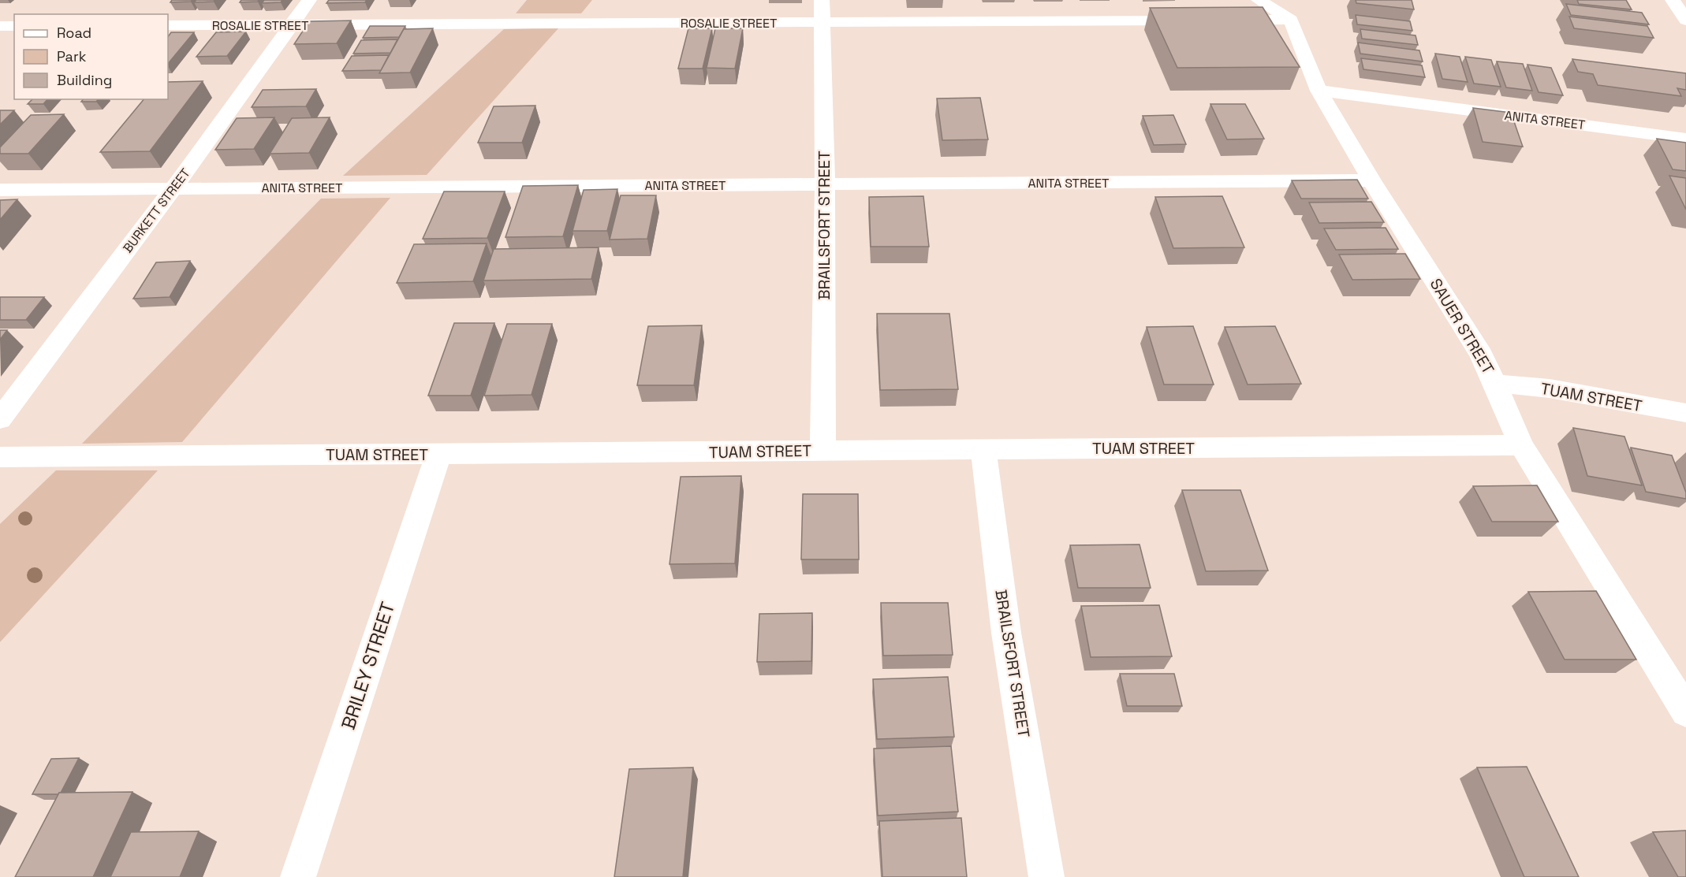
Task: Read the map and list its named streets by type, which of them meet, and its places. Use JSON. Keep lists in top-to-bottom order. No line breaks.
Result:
{"streets":{"street":["ROSALIE STREET","ANITA STREET","BURKETT STREET","BRAILSFORT STREET","SAUER STREET","TUAM STREET","BRILEY STREET"]},"crossings":[["ROSALIE STREET","BURKETT STREET"],["ROSALIE STREET","BRAILSFORT STREET"],["ANITA STREET","BURKETT STREET"],["ANITA STREET","BRAILSFORT STREET"],["ANITA STREET","SAUER STREET"],["BRAILSFORT STREET","TUAM STREET"],["SAUER STREET","TUAM STREET"],["TUAM STREET","BRILEY STREET"]],"legend":["Road","Park","Building"]}
